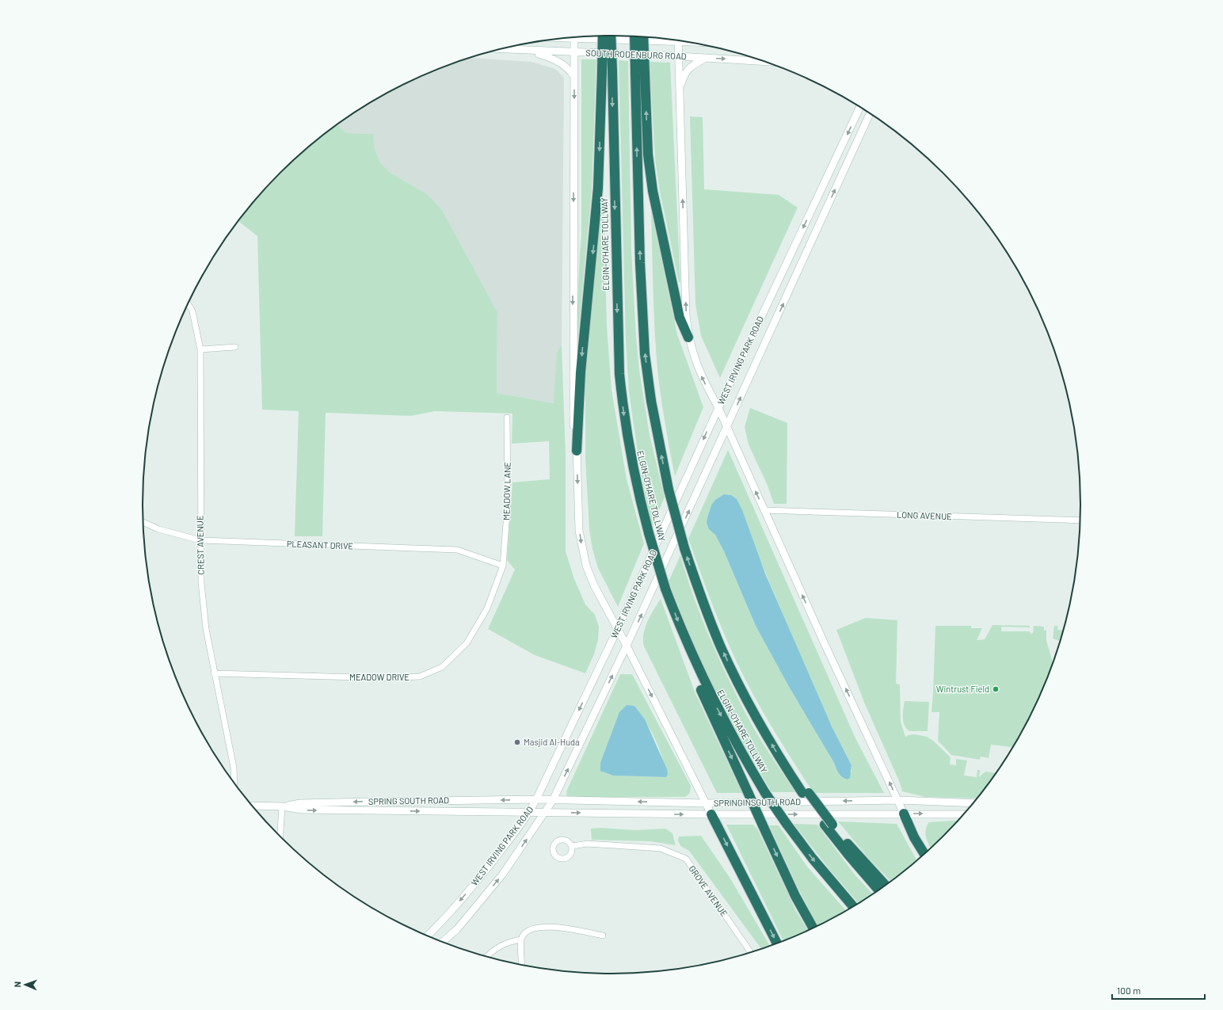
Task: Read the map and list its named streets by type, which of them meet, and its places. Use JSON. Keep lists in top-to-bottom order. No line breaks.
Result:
{"streets":{"highway":["ELGIN-O'HARE TOLLWAY"],"main road":["SOUTH RODENBURG ROAD","WEST IRVING PARK ROAD","SPRING SOUTH ROAD","SPRINGINSGUTH ROAD"],"street":["MEADOW LANE","LONG AVENUE","CREST AVENUE","PLEASANT DRIVE","MEADOW DRIVE","GROVE AVENUE"]},"crossings":[["WEST IRVING PARK ROAD","SPRING SOUTH ROAD"],["WEST IRVING PARK ROAD","SPRINGINSGUTH ROAD"],["MEADOW LANE","PLEASANT DRIVE"],["MEADOW LANE","MEADOW DRIVE"],["CREST AVENUE","PLEASANT DRIVE"],["CREST AVENUE","MEADOW DRIVE"],["PLEASANT DRIVE","MEADOW DRIVE"],["SPRING SOUTH ROAD","SPRINGINSGUTH ROAD"]],"places":["Wintrust Field","Masjid Al-Huda"],"scale_bar":"100 m","north":"left"}
